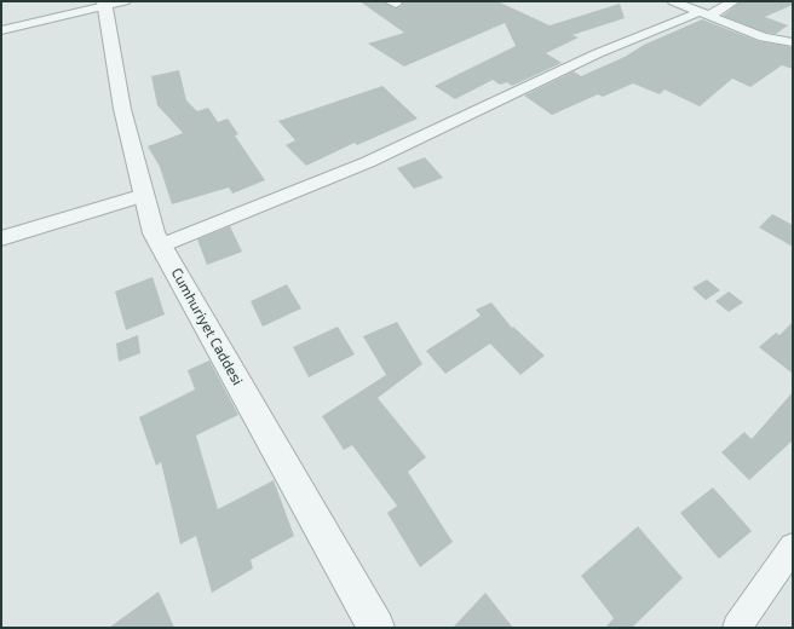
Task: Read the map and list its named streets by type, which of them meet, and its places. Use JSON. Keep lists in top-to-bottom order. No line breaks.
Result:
{"streets":{"street":["Cumhuriyet Caddesi"]}}
